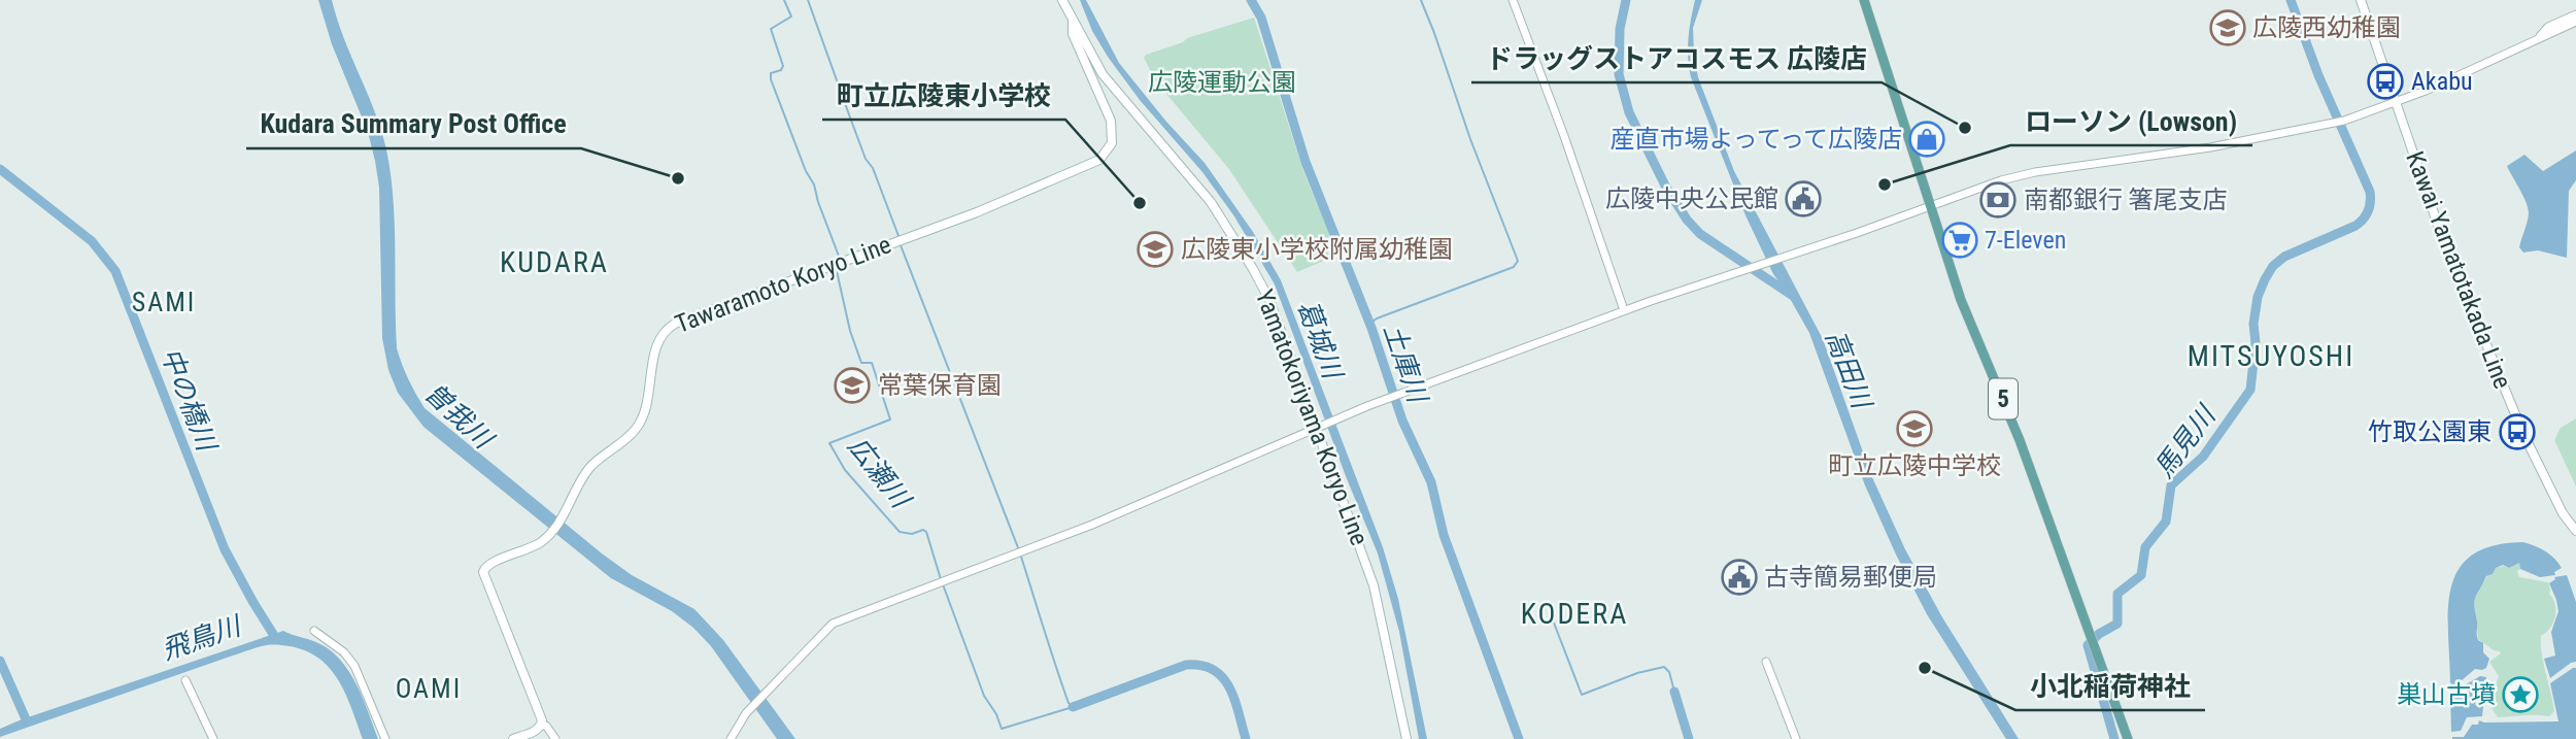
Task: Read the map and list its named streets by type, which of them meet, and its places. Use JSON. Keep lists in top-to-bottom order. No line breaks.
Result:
{"streets":{"main road":["Kawai Yamatotakada Line","Tawaramoto Koryo Line","5","Yamatokoriyama Koryo Line"]},"crossings":[["Tawaramoto Koryo Line","Yamatokoriyama Koryo Line"]],"districts":["KUDARA","SAMI","MITSUYOSHI","KODERA","OAMI"],"water":["葛城川","土庫川","高田川","中の橋川","曽我川","馬見川","広瀬川","飛鳥川"],"parks":["広陵運動公園"],"places":{"school or university":["広陵西幼稚園","広陵東小学校附属幼稚園","常葉保育園","町立広陵中学校"],"bus stop":["Akabu","竹取公園東"],"other":["ドラッグストアコスモス 広陵店","Kudara Summary Post Office","ローソン (Lowson)","町立広陵東小学校","小北稲荷神社"],"shop":["産直市場よってって広陵店"],"public building":["広陵中央公民館","古寺簡易郵便局"],"bank":["南都銀行 箸尾支店"],"supermarket":["7-Eleven"],"place":["巣山古墳"]}}
